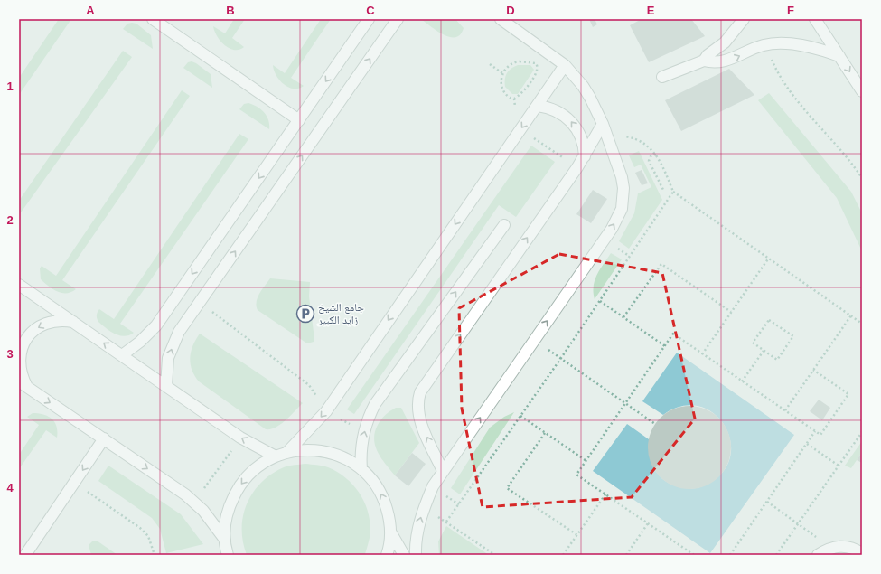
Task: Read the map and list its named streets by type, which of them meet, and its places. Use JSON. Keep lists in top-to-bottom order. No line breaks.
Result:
{"places":{"parking":["جامع الشيخ زايد الكبير"]},"grid":{"columns":["A","B","C","D","E","F"],"rows":["1","2","3","4"]}}
